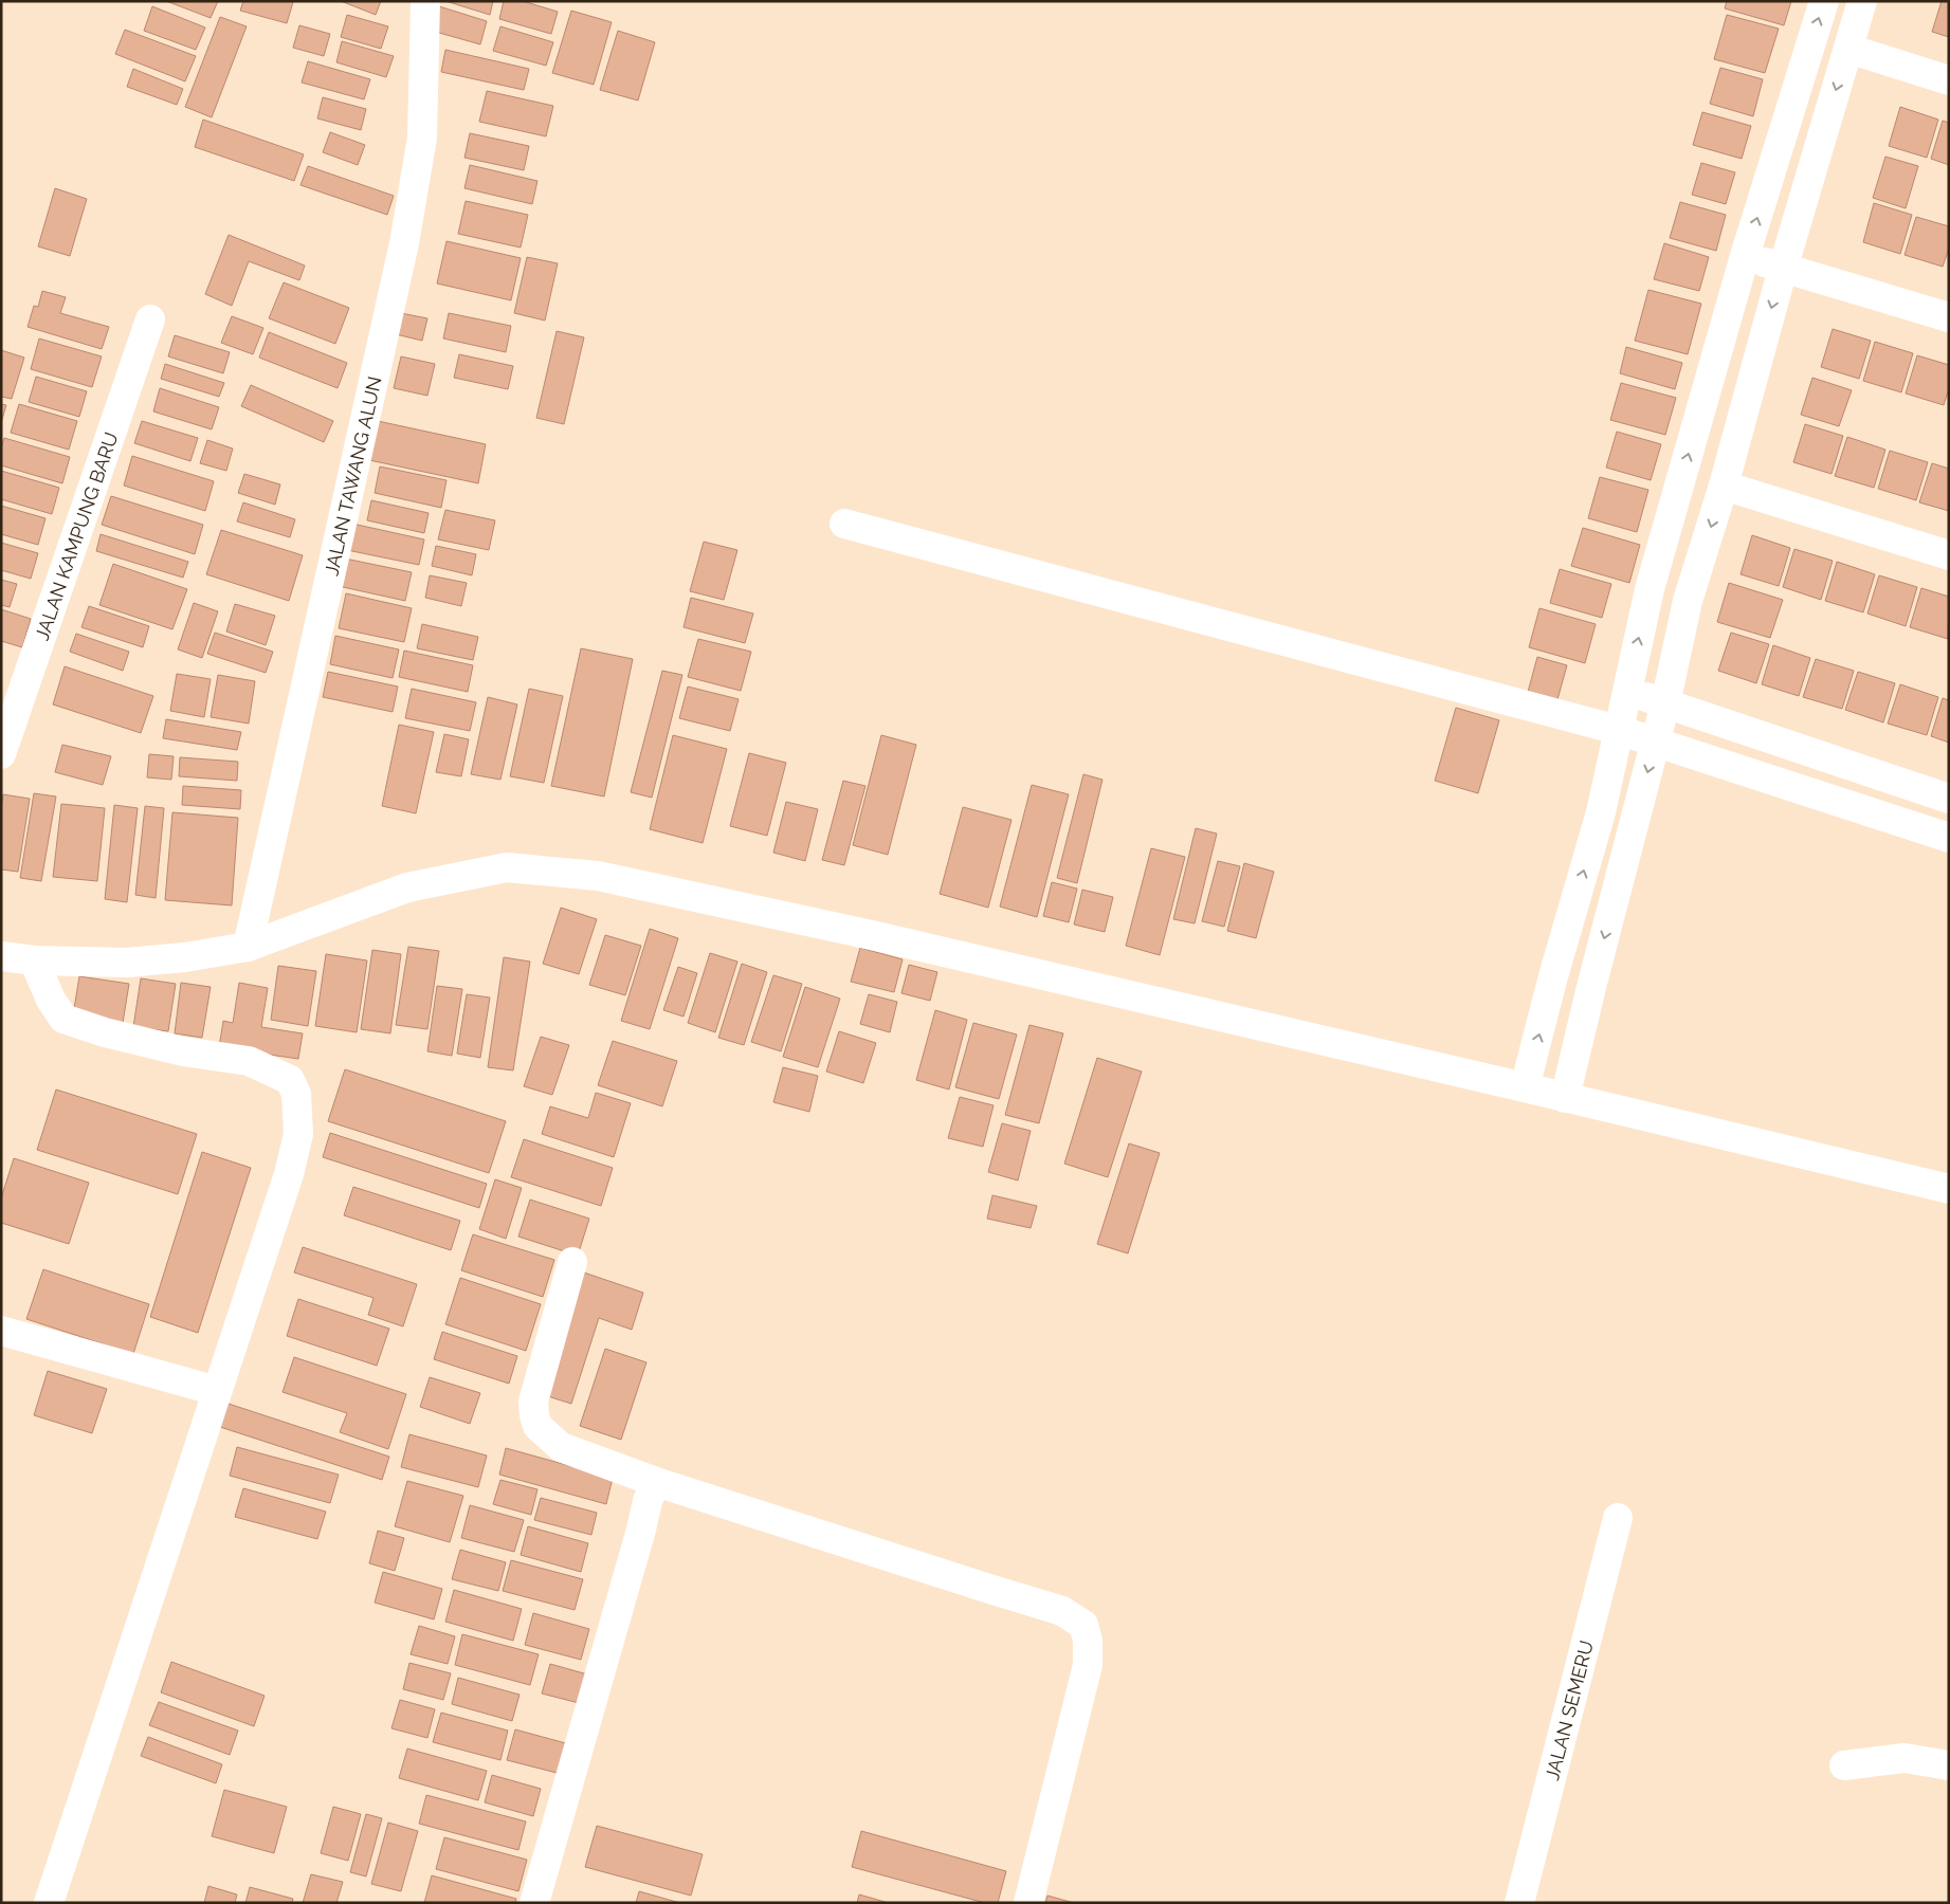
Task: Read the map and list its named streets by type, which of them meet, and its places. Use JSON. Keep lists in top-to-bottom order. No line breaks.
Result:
{"streets":{"street":["JALAN TAWANG ALUN","JALAN KAMPUNG BARU","JALAN SEMERU"]}}
